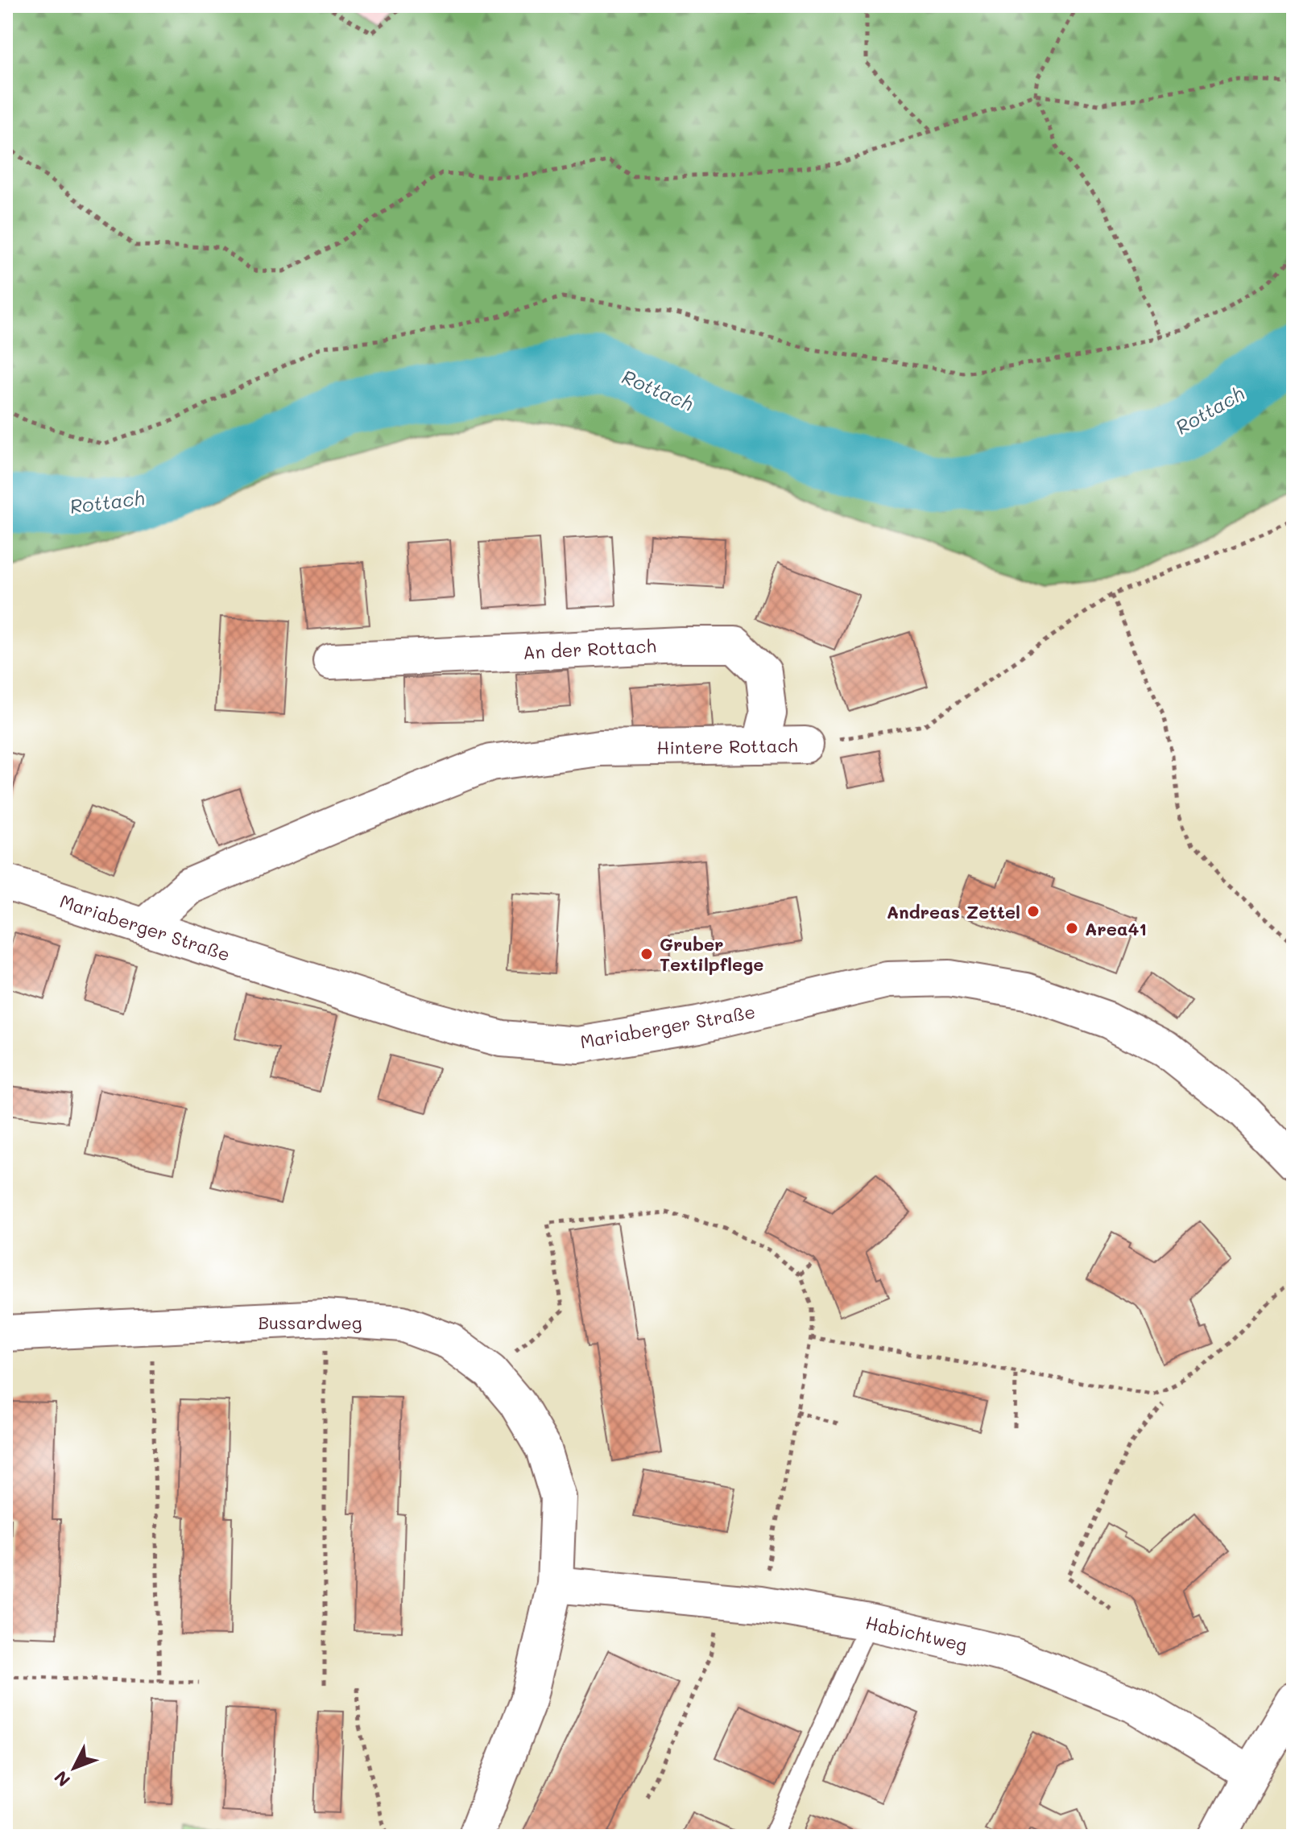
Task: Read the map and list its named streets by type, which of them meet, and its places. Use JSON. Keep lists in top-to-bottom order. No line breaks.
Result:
{"streets":{"street":["An der Rottach","Hintere Rottach","Mariaberger Straße","Bussardweg","Habichtweg"]},"crossings":[["An der Rottach","Hintere Rottach"],["Hintere Rottach","Mariaberger Straße"],["Bussardweg","Habichtweg"]],"water":["Rottach"],"places":["Andreas Zettel","Area41","Gruber Textilpflege"],"north":"bottom left"}
